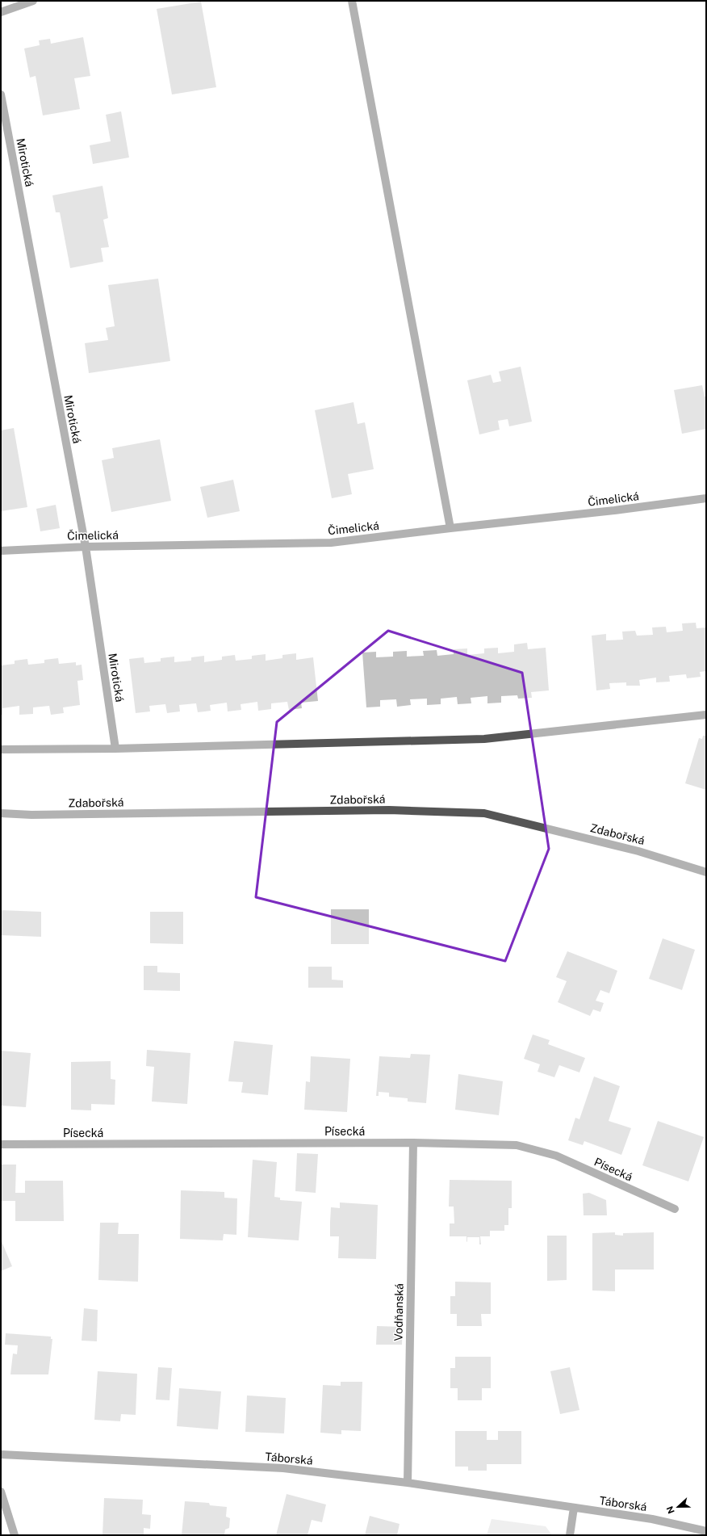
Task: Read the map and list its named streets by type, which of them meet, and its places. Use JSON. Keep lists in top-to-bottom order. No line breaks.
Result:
{"streets":{"street":["Mirotická","Čimelická","Zdabořská","Písecká","Vodňanská","Táborská"]},"crossings":[["Mirotická","Čimelická"],["Písecká","Vodňanská"],["Vodňanská","Táborská"]],"north":"left"}
